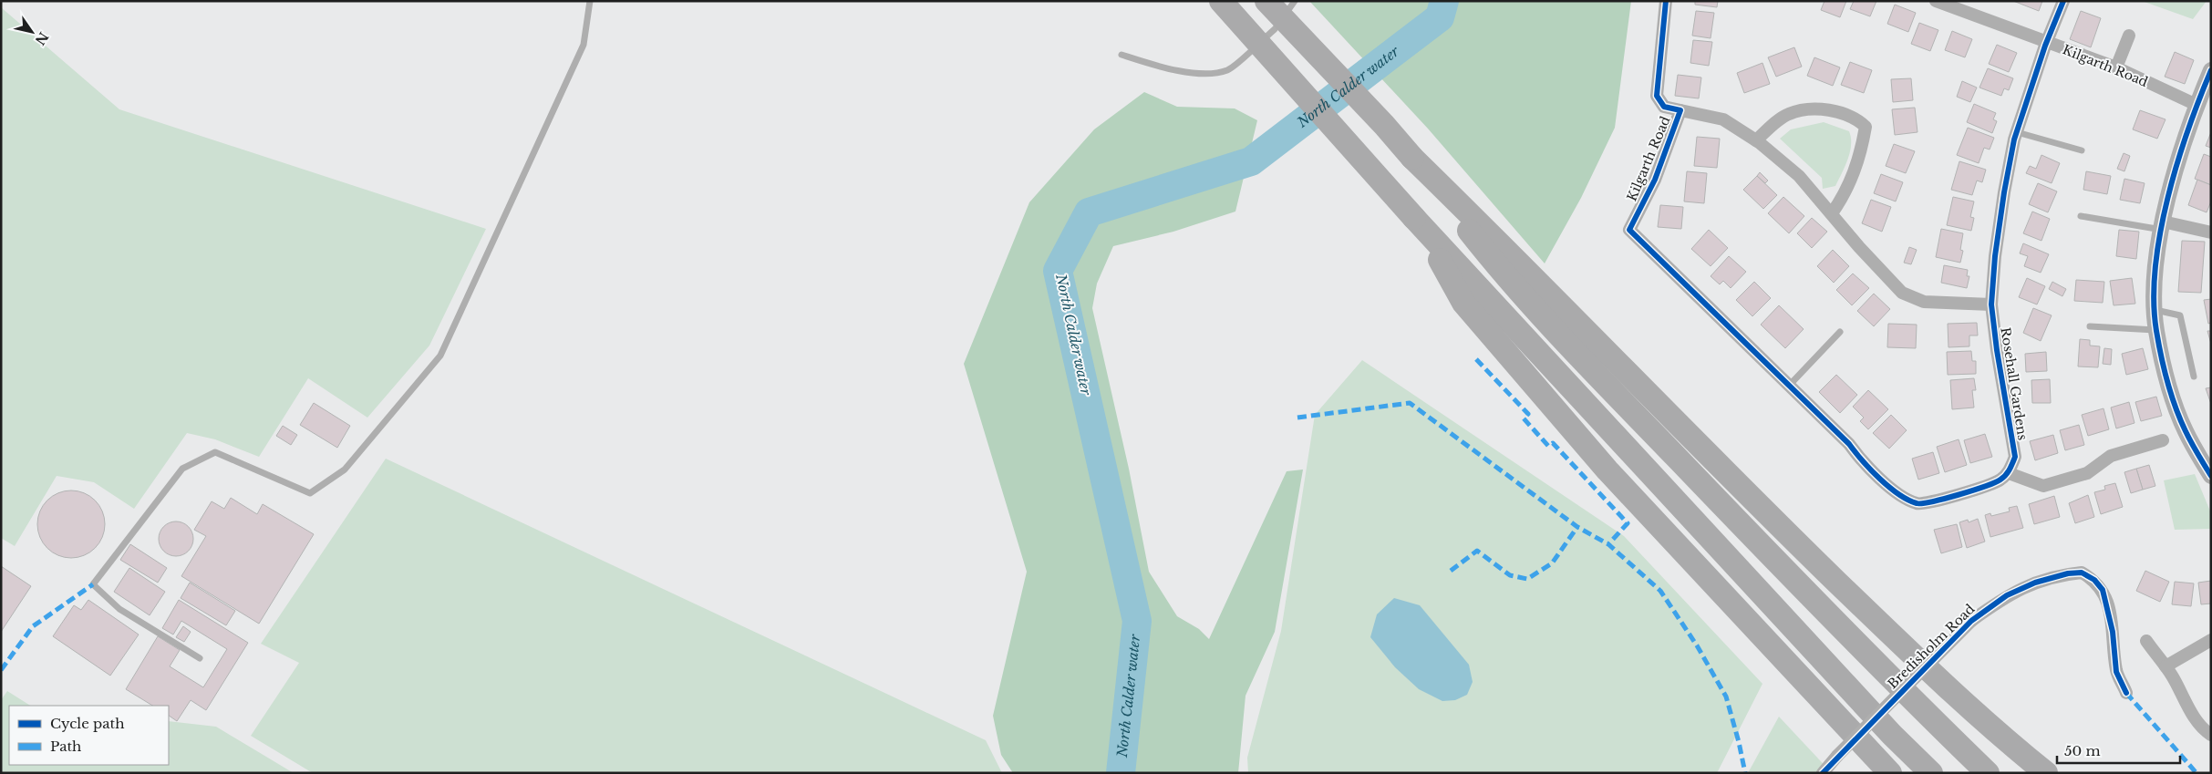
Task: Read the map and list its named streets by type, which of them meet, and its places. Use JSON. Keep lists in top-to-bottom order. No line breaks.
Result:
{"streets":{"street":["Kilgarth Road","Rosehall Gardens","Bredisholm Road"]},"crossings":[["Kilgarth Road","Rosehall Gardens"]],"water":["North Calder water"],"legend":["Cycle path","Path"],"scale_bar":"50 m","north":"bottom right"}
